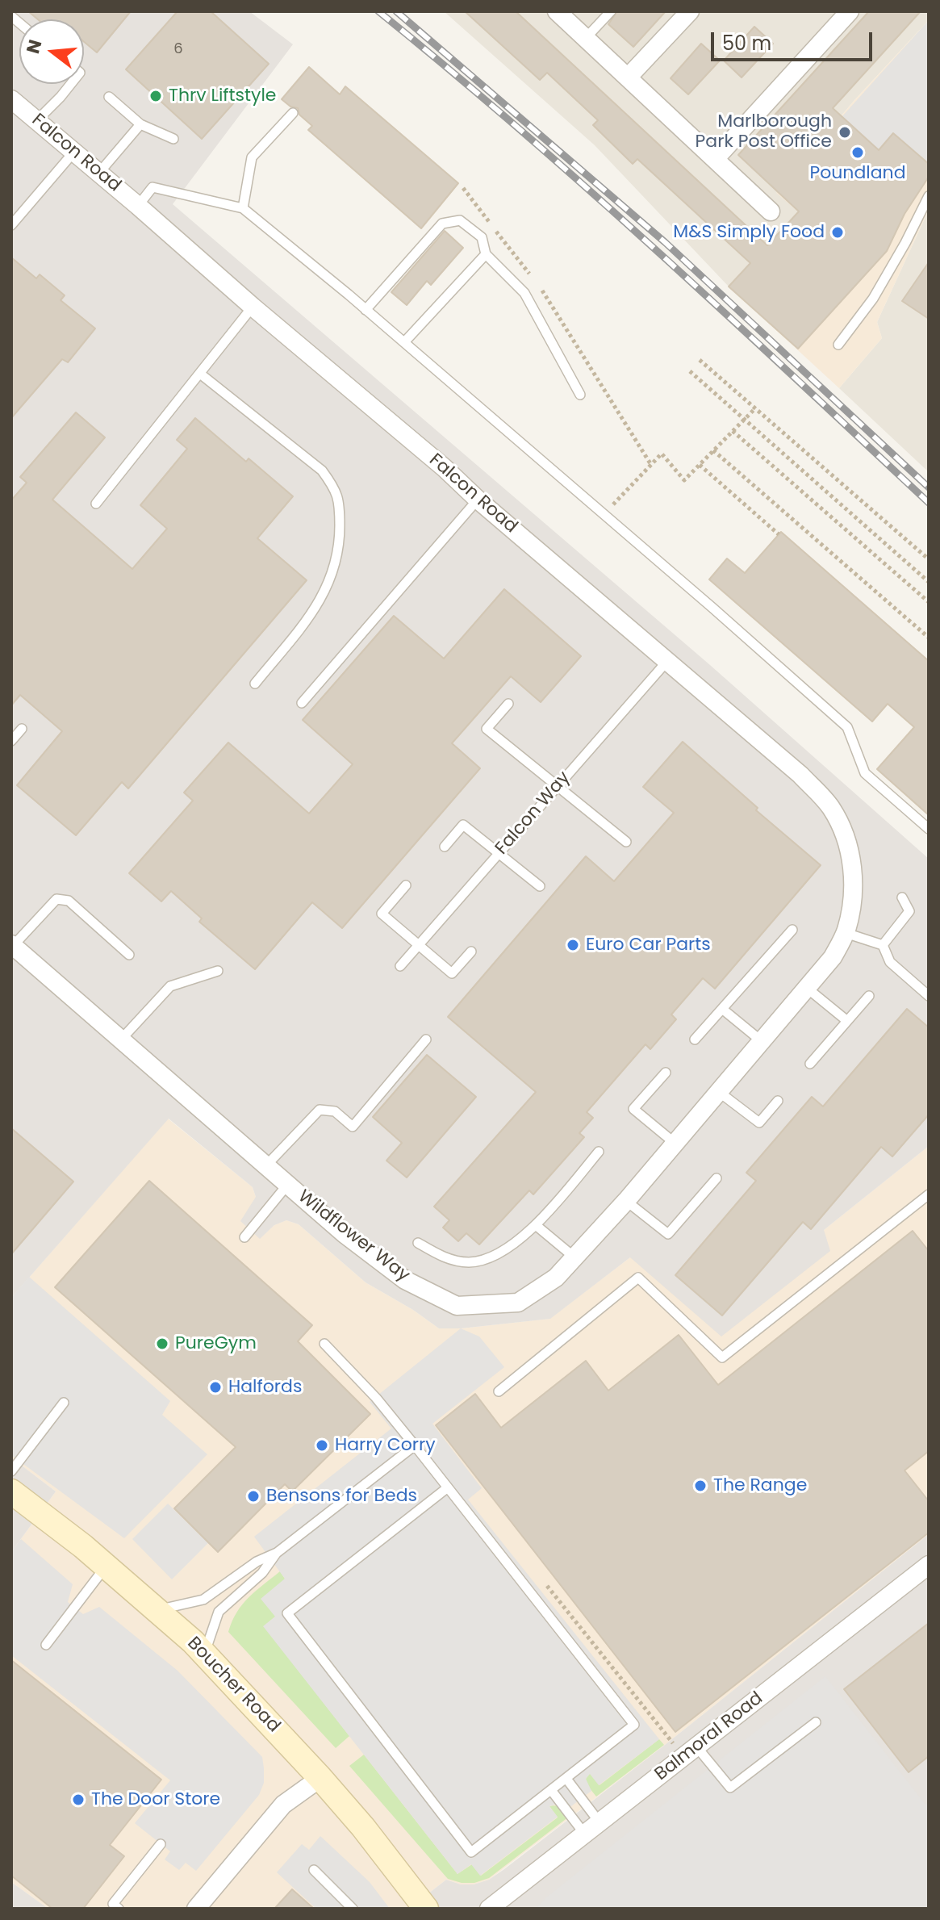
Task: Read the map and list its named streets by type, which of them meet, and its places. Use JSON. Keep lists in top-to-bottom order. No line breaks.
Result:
{"streets":{"street":["Falcon Road","Wildflower Way","Boucher Road","Balmoral Road"],"lane":["Falcon Way"]},"crossings":[["Falcon Road","Falcon Way"],["Falcon Road","Wildflower Way"]],"places":["Thrv Liftstyle","Marlborough Park Post Office","Poundland","M&S Simply Food","Euro Car Parts","PureGym","Halfords","Harry Corry","The Range","Bensons for Beds","The Door Store"],"house_numbers":["6"],"scale_bar":"50 m","north":"left"}
